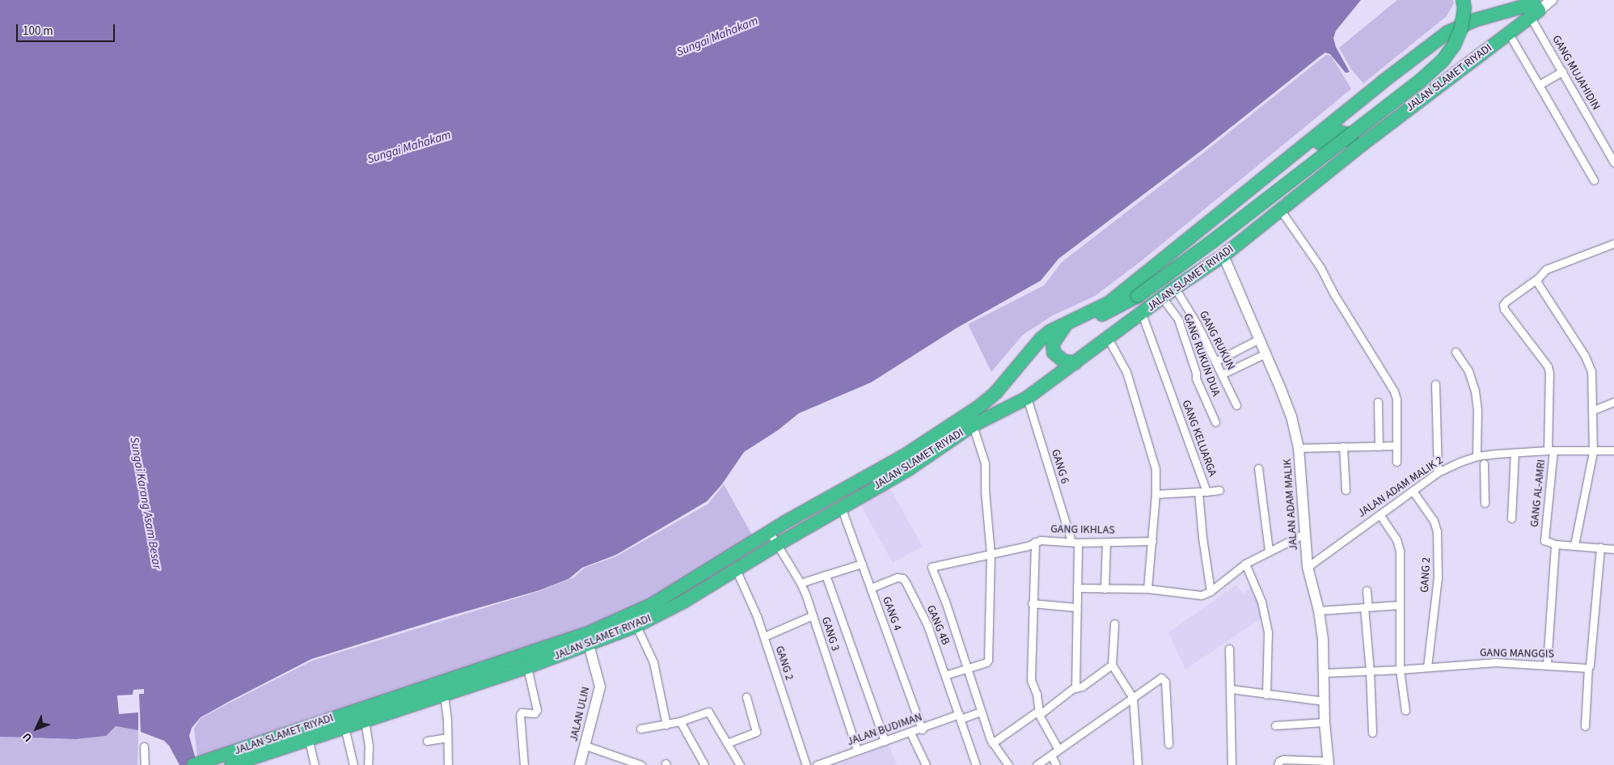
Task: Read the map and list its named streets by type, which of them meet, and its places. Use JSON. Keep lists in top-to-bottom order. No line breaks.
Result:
{"streets":{"highway":["JALAN SLAMET RIYADI"],"street":["GANG MUJAHIDIN","GANG RUKUN","GANG RUKUN DUA","GANG KELUARGA","GANG 6","JALAN ADAM MALIK 2","GANG AL-AMRI","JALAN ADAM MALIK","GANG IKHLAS","GANG 2","GANG 4","GANG 4B","GANG 3","GANG MANGGIS","JALAN ULIN","JALAN BUDIMAN"]},"crossings":[["GANG MUJAHIDIN","JALAN SLAMET RIYADI"],["JALAN SLAMET RIYADI","GANG RUKUN"],["JALAN SLAMET RIYADI","GANG RUKUN DUA"],["JALAN SLAMET RIYADI","GANG KELUARGA"],["JALAN SLAMET RIYADI","GANG 6"],["JALAN SLAMET RIYADI","JALAN ADAM MALIK"],["JALAN SLAMET RIYADI","GANG 2"],["JALAN SLAMET RIYADI","GANG 4"],["JALAN SLAMET RIYADI","GANG 3"],["JALAN SLAMET RIYADI","JALAN ULIN"],["GANG 6","GANG IKHLAS"],["JALAN ADAM MALIK 2","GANG AL-AMRI"],["JALAN ADAM MALIK 2","JALAN ADAM MALIK"],["JALAN ADAM MALIK 2","GANG 2"],["JALAN ADAM MALIK","GANG MANGGIS"],["GANG 2","GANG MANGGIS"],["GANG 4","GANG 4B"],["GANG 4","JALAN BUDIMAN"],["GANG 4B","JALAN BUDIMAN"],["GANG 3","JALAN BUDIMAN"]],"water":["Sungai Mahakam","Sungai Karang Asam Besar"],"scale_bar":"100 m","north":"bottom left"}
